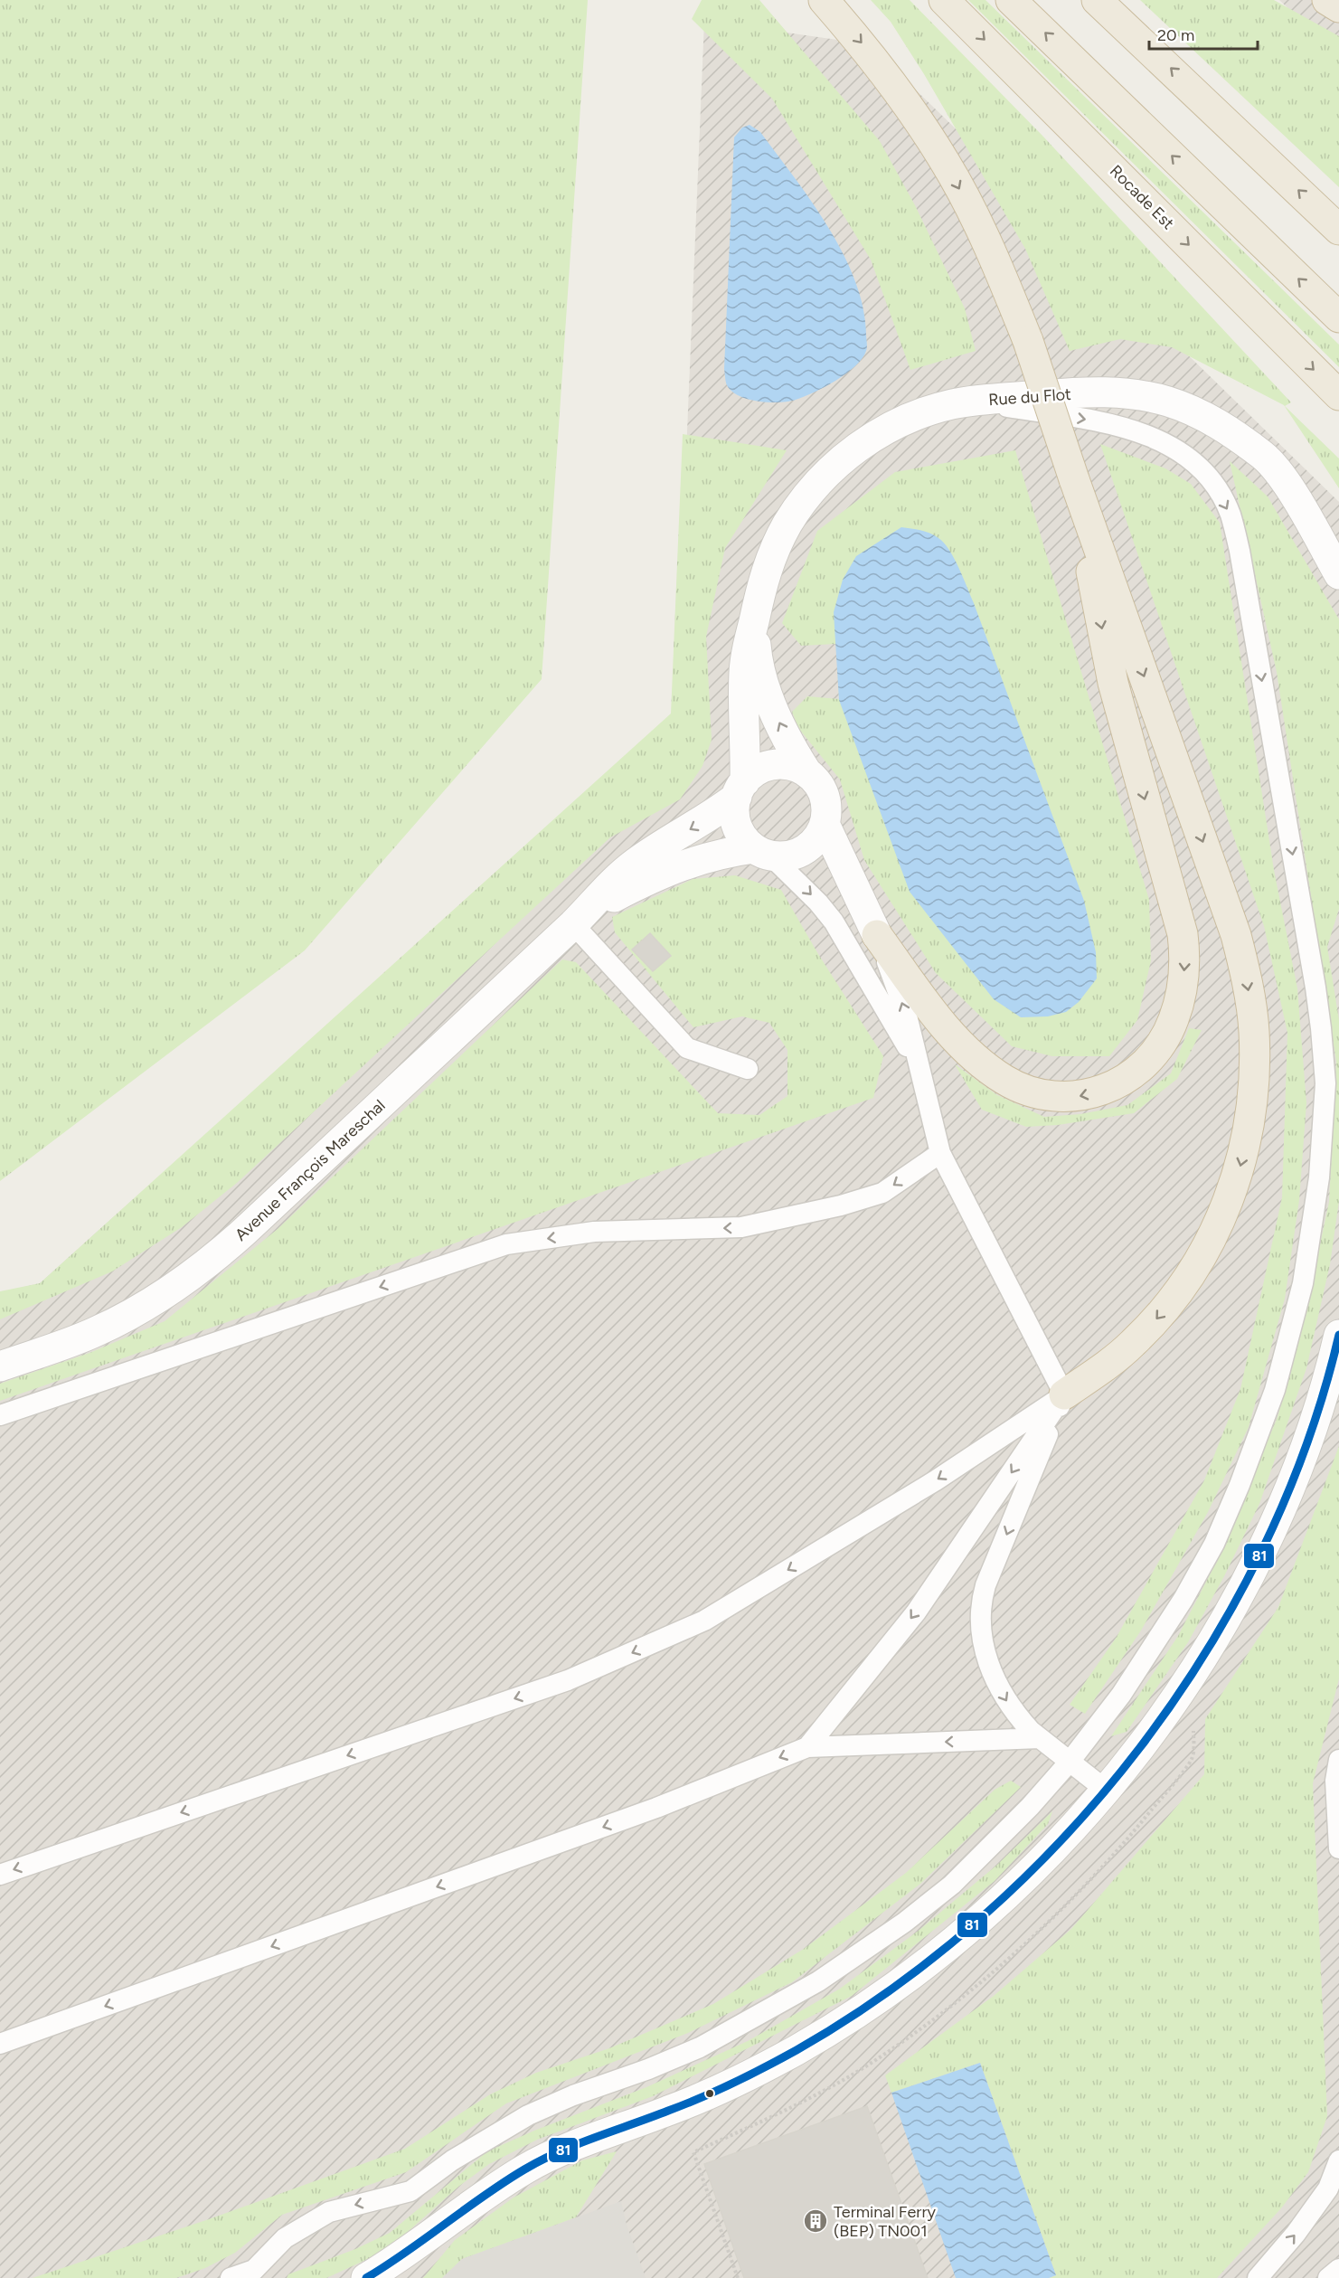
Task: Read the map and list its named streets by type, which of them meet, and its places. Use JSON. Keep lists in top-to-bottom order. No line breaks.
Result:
{"streets":{"highway":["Rocade Est"],"street":["Rue du Flot","Avenue François Mareschal"]},"crossings":[["Rue du Flot","Avenue François Mareschal"]],"places":{"building":["Terminal Ferry (BEP) TN001"]},"lines":["transit line 81"],"scale_bar":"20 m"}
